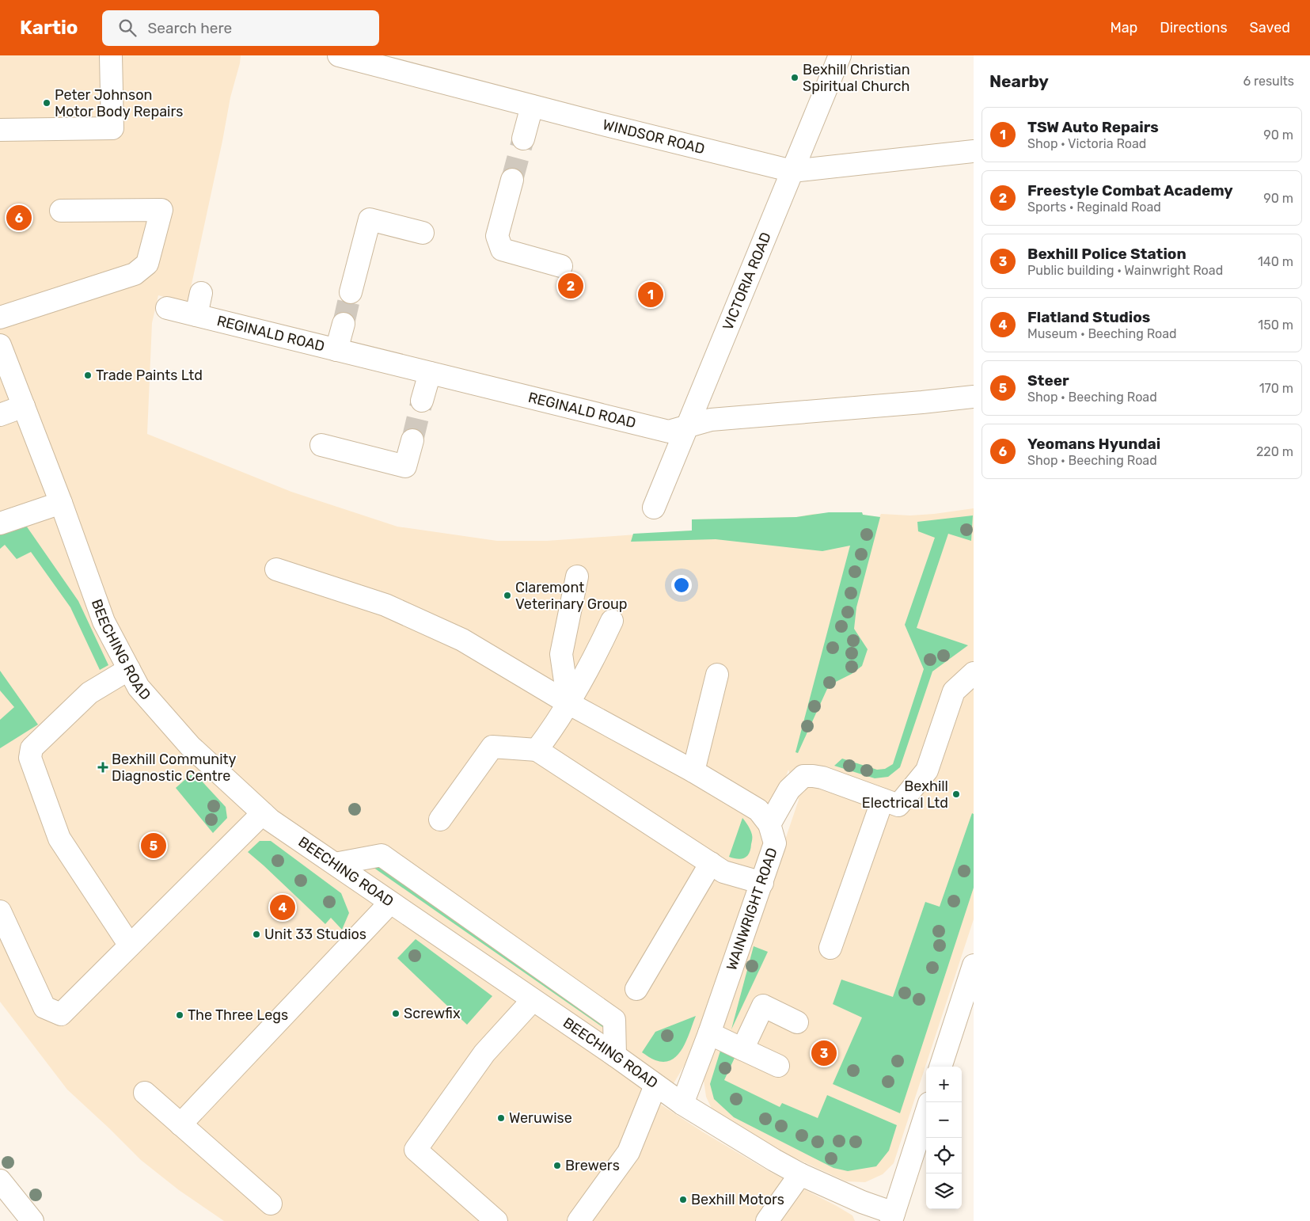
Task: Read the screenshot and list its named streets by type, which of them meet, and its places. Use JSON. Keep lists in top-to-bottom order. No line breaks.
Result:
{"streets":{"street":["WINDSOR ROAD","VICTORIA ROAD","REGINALD ROAD","BEECHING ROAD","WAINWRIGHT ROAD"]},"crossings":[["WINDSOR ROAD","VICTORIA ROAD"],["VICTORIA ROAD","REGINALD ROAD"],["BEECHING ROAD","WAINWRIGHT ROAD"]],"places":{"other":["Bexhill Christian Spiritual Church","Peter Johnson Motor Body Repairs","Trade Paints Ltd","Claremont Veterinary Group","Bexhill Electrical Ltd","Unit 33 Studios","Screwfix","The Three Legs","Weruwise","Brewers","Bexhill Motors"],"health":["Bexhill Community Diagnostic Centre"]},"page":{"header":"Kartio","search":"Search here","nav":["Map","Directions","Saved"],"heading":["Nearby","6 results"],"list":[{"mark":"1","name":"TSW Auto Repairs","note":"Shop · Victoria Road","value":"90 m"},{"mark":"2","name":"Freestyle Combat Academy","note":"Sports · Reginald Road","value":"90 m"},{"mark":"3","name":"Bexhill Police Station","note":"Public building · Wainwright Road","value":"140 m"},{"mark":"4","name":"Flatland Studios","note":"Museum · Beeching Road","value":"150 m"},{"mark":"5","name":"Steer","note":"Shop · Beeching Road","value":"170 m"},{"mark":"6","name":"Yeomans Hyundai","note":"Shop · Beeching Road","value":"220 m"}],"pins":["6","2","1","5","4","3"],"map_buttons":["+","−"]}}
